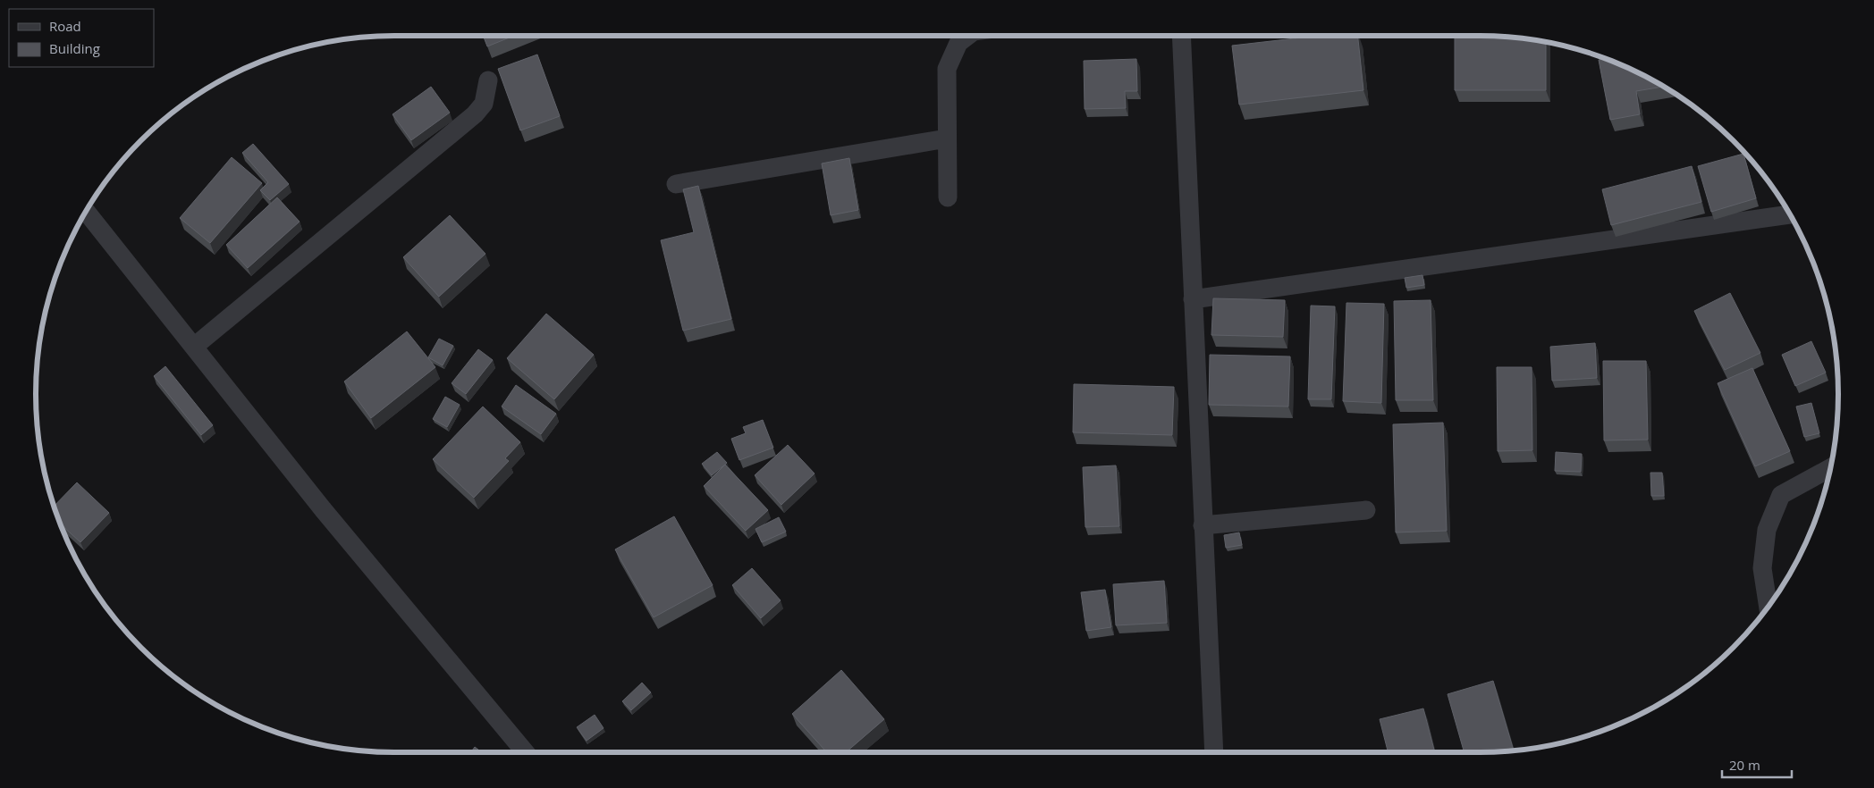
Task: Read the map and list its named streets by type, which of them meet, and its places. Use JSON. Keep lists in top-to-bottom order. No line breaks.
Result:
{"legend":["Road","Building"],"scale_bar":"20 m"}
